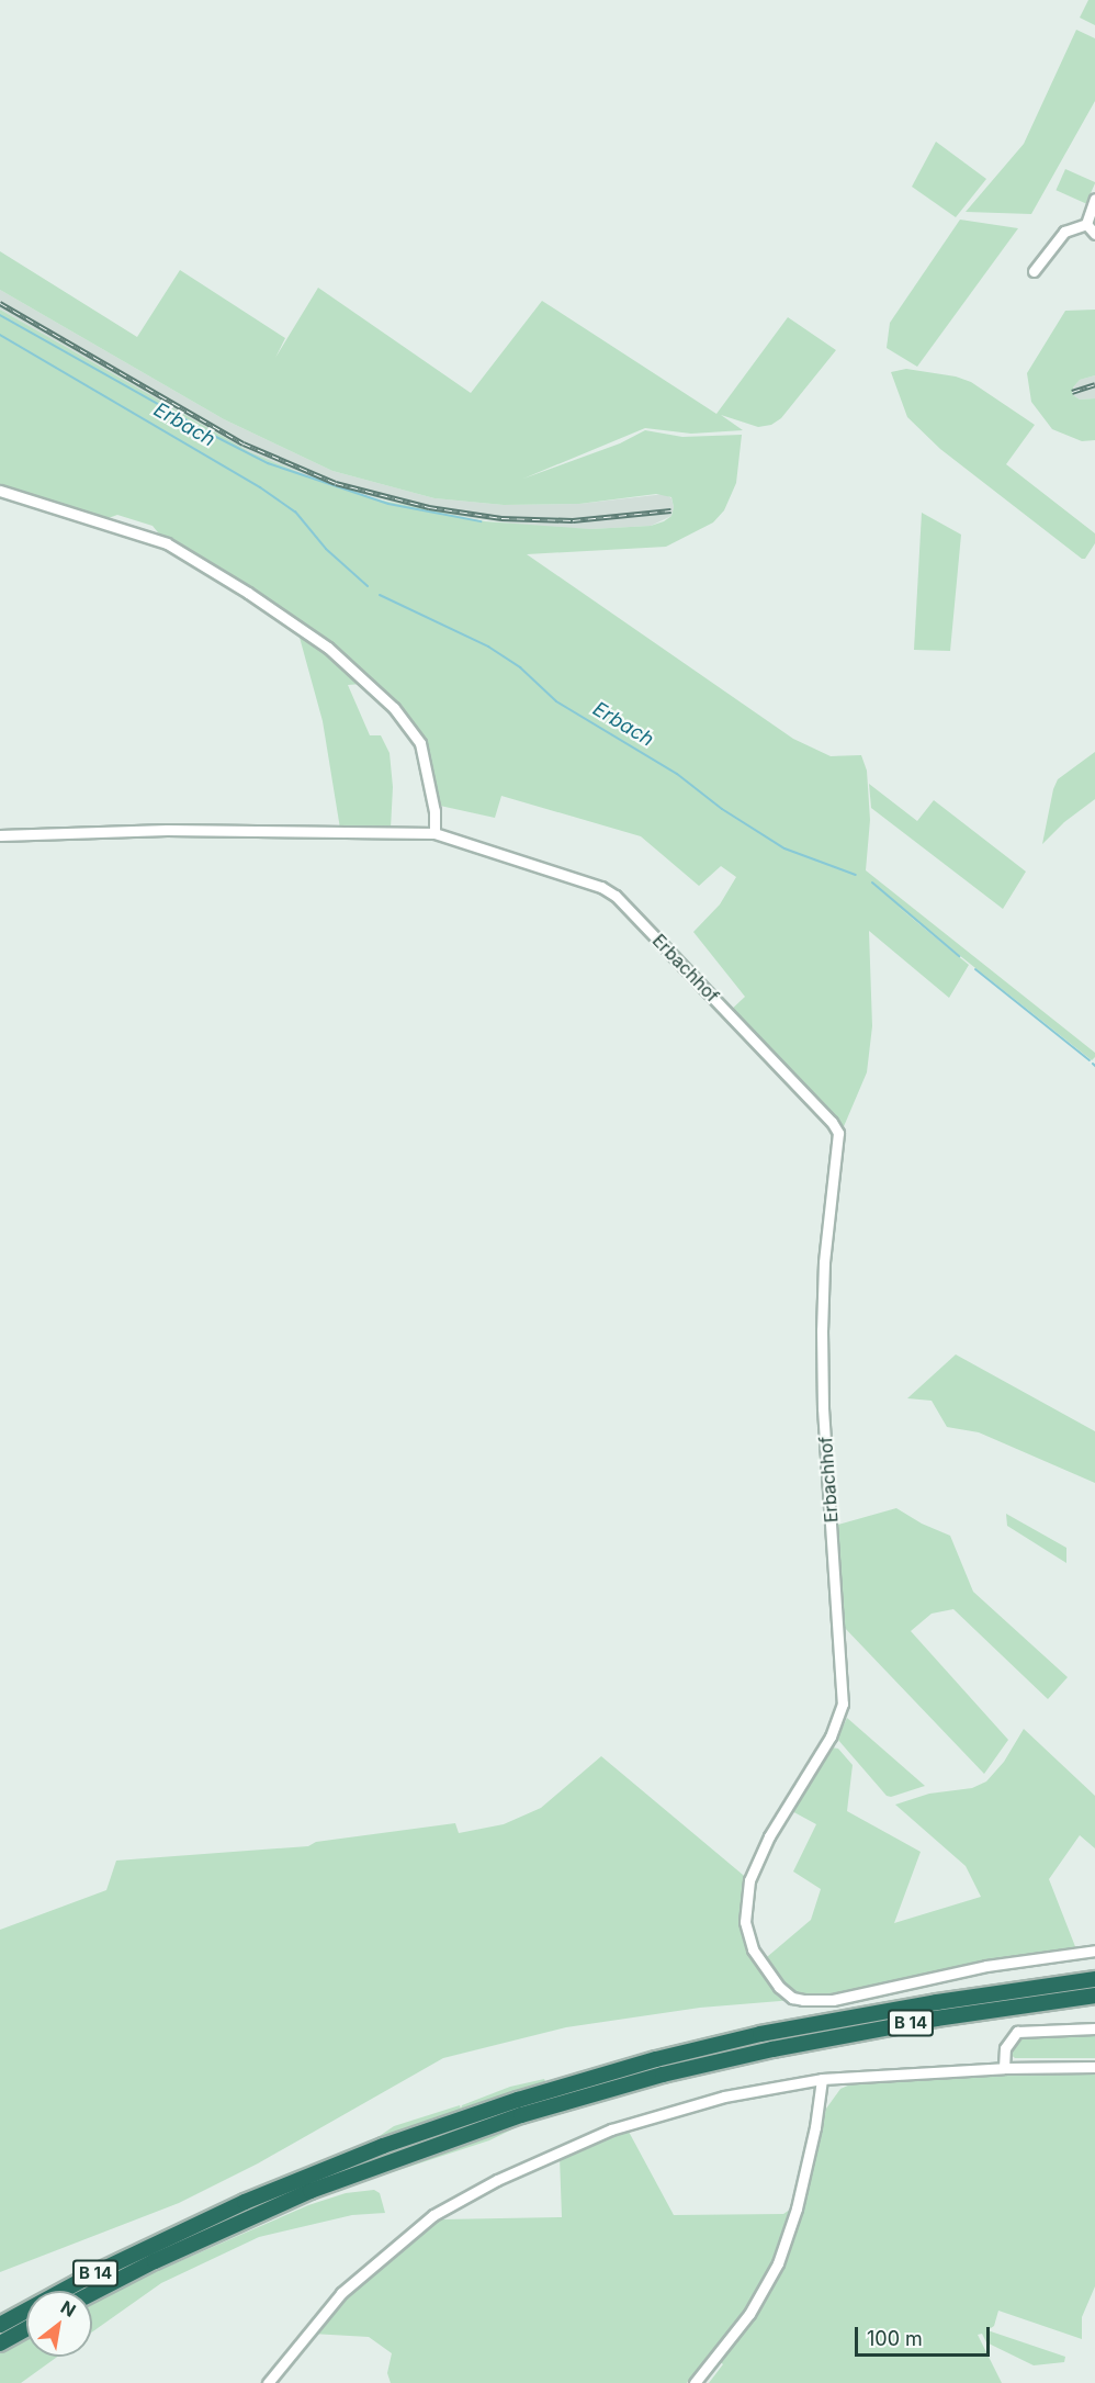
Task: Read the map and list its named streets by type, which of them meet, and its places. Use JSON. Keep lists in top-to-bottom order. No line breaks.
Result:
{"streets":{"highway":["B 14"],"street":["Erbachhof"]},"water":["Erbach"],"scale_bar":"100 m","north":"top right"}
